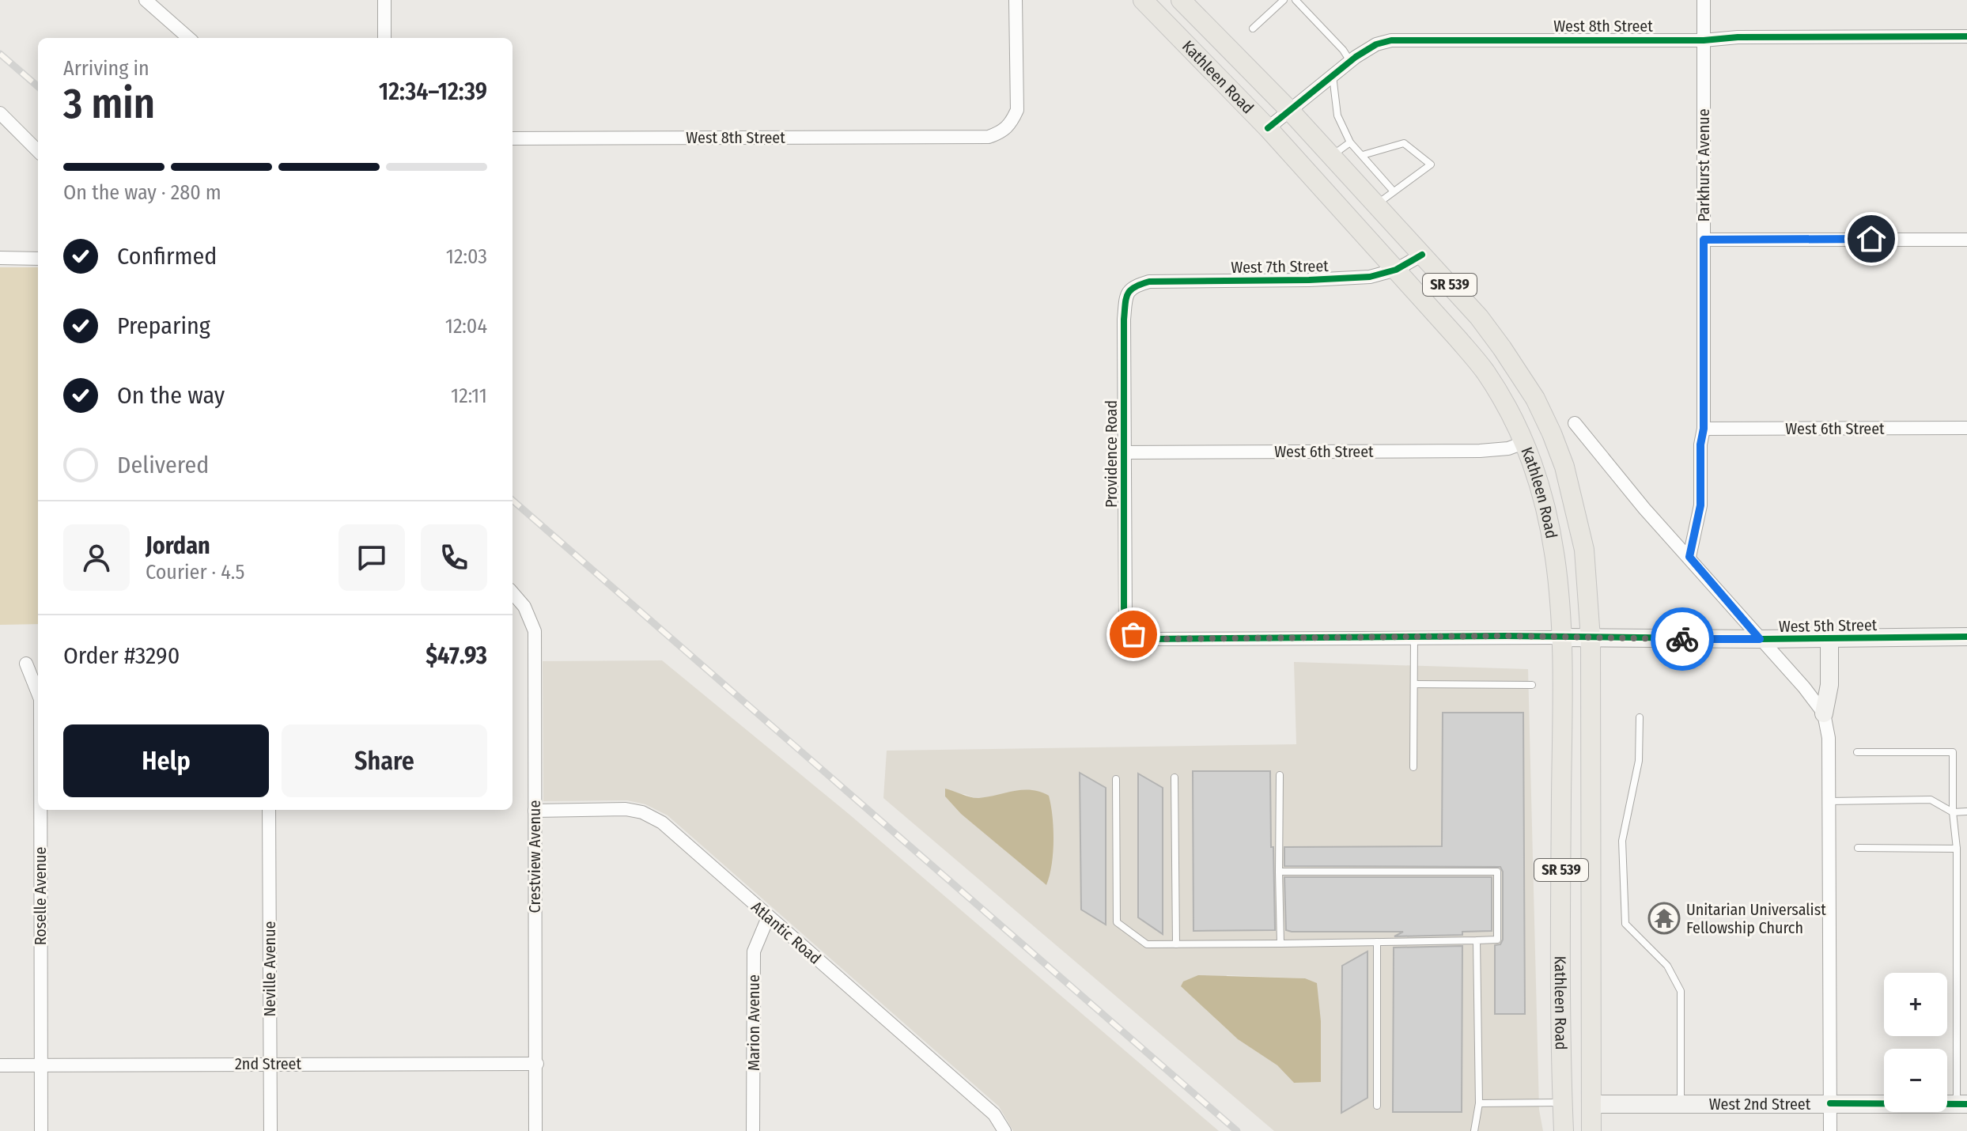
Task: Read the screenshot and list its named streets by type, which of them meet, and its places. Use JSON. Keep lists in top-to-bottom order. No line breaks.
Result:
{"streets":{"main road":["Kathleen Road","SR 539"],"street":["West 8th Street","Parkhurst Avenue","West 7th Street","West 6th Street","Providence Road","West 5th Street","Crestview Avenue","Roselle Avenue","Atlantic Road","Neville Avenue","Marion Avenue","2nd Street","West 2nd Street"]},"crossings":[["West 8th Street","Kathleen Road"],["West 8th Street","Parkhurst Avenue"],["Kathleen Road","West 7th Street"],["Kathleen Road","West 6th Street"],["Kathleen Road","West 5th Street"],["Kathleen Road","West 2nd Street"],["Parkhurst Avenue","West 6th Street"],["West 7th Street","Providence Road"],["West 6th Street","Providence Road"],["Providence Road","West 5th Street"],["Crestview Avenue","Atlantic Road"],["Crestview Avenue","2nd Street"],["Roselle Avenue","2nd Street"],["Atlantic Road","Marion Avenue"],["Neville Avenue","2nd Street"]],"places":{"temple":["Unitarian Universalist Fellowship Church"]},"page":{"heading":["3 min","Arriving in","12:34–12:39"],"panel":["Jordan","Courier · 4.5","Order #3290","$47.93"],"bar":"On the way · 280 m","list":[["Confirmed","12:03"],["Preparing","12:04"],["On the way","12:11"],"Delivered"],"buttons":["Help","Share"],"map_buttons":["+","−"]}}
